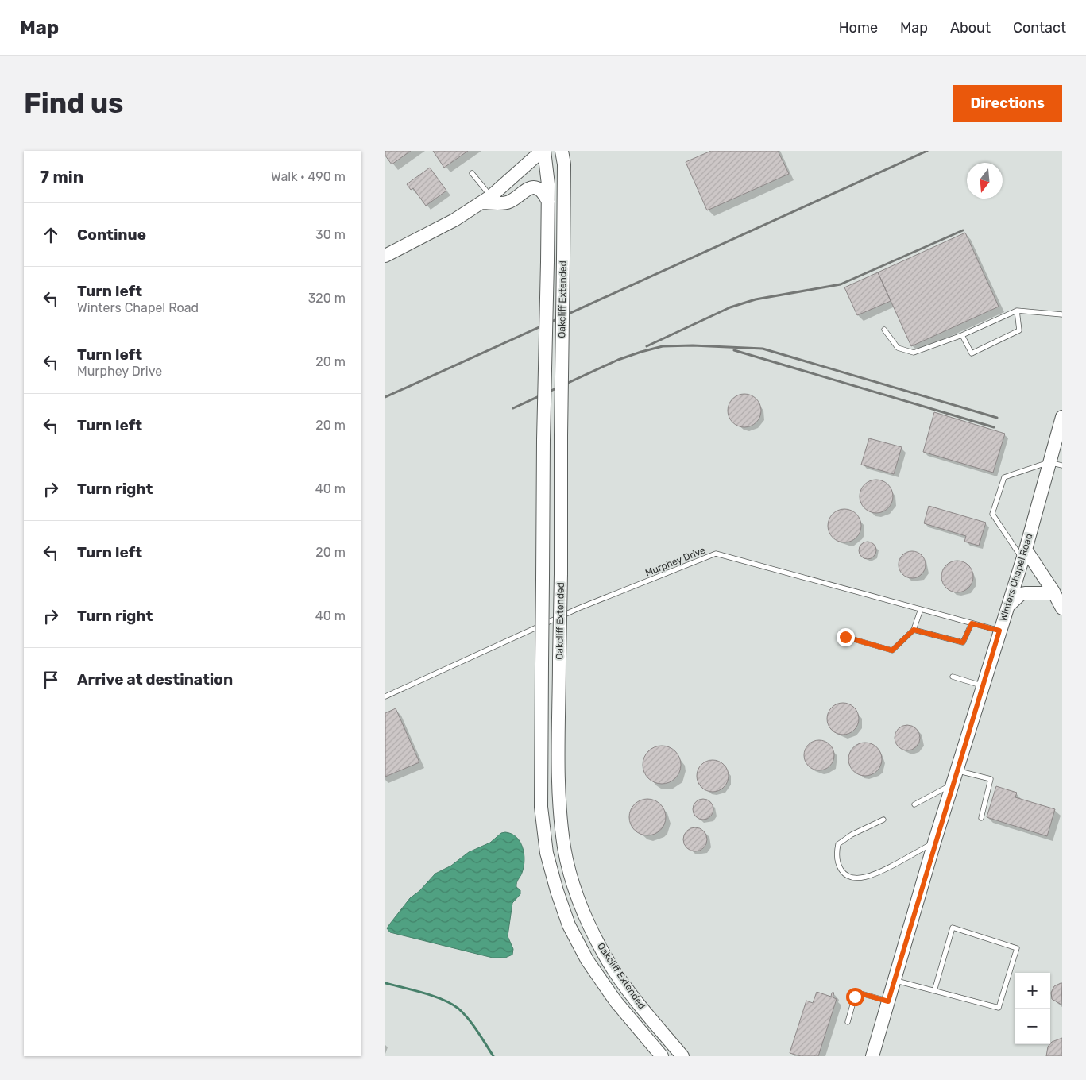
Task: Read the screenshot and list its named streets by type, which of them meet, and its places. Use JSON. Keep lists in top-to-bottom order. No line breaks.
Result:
{"streets":{"main road":["Oakcliff Extended","Winters Chapel Road"],"lane":["Murphey Drive"]},"crossings":[["Murphey Drive","Winters Chapel Road"]],"north":"bottom","page":{"header":"Map","nav":["Home","Map","About","Contact"],"buttons":"Directions","title":"Find us","heading":["7 min","Walk · 490 m"],"list":[["Continue","30 m"],["Turn left","Winters Chapel Road","320 m"],["Turn left","Murphey Drive","20 m"],["Turn left","20 m"],["Turn right","40 m"],["Turn left","20 m"],["Turn right","40 m"],"Arrive at destination"],"map_buttons":["+","−"]}}
